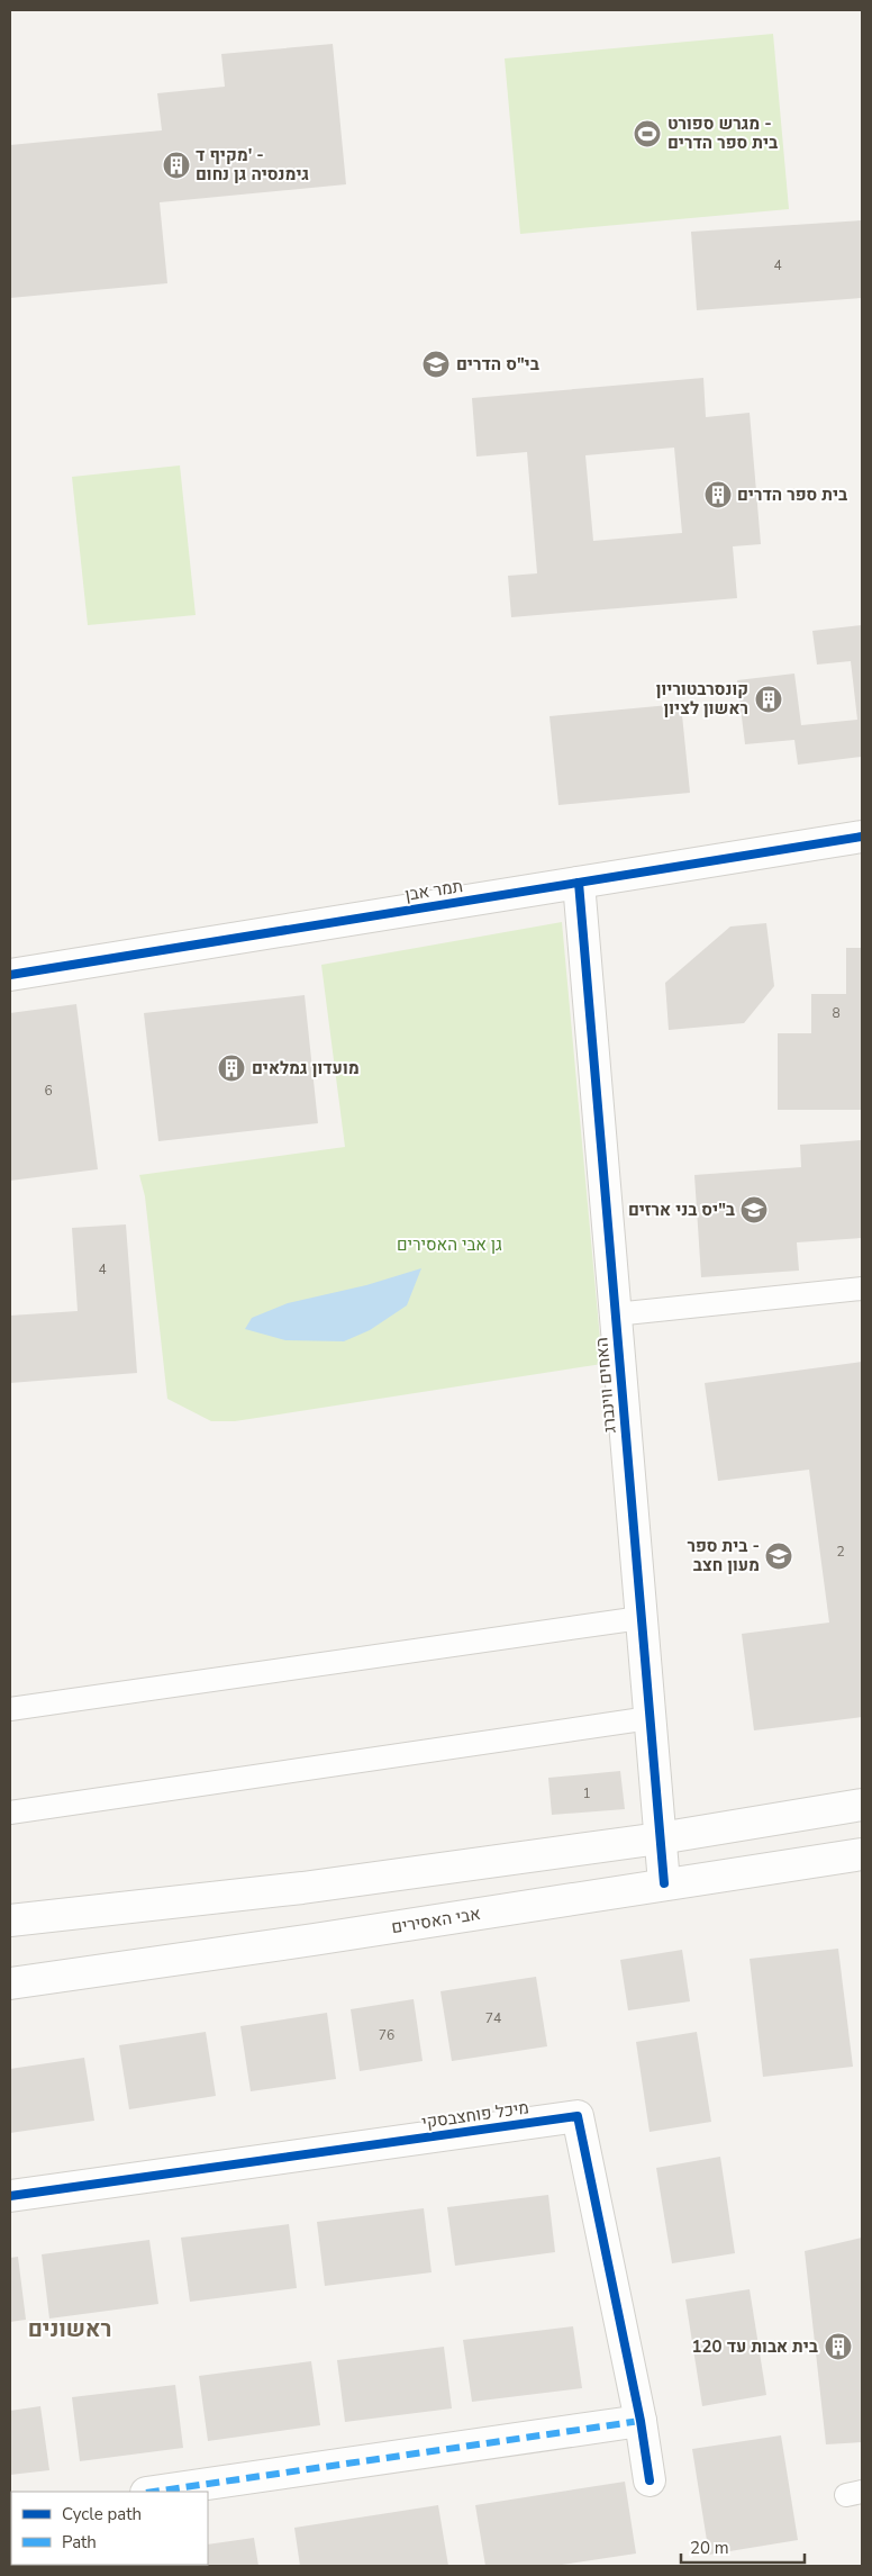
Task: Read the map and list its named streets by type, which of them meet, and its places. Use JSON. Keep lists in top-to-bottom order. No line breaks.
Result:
{"streets":{"street":["תמר אבן","האחים ווינברג","אבי האסירים","מיכל פוחצבסקי"]},"crossings":[["תמר אבן","האחים ווינברג"],["האחים ווינברג","אבי האסירים"]],"districts":["ראשונים"],"parks":["גן אבי האסירים"],"places":{"sports":["מגרש ספורט - בית ספר הדרים"],"building":["מקיף ד' - גימנסיה גן נחום","בית ספר הדרים","קונסרבטוריון ראשון לציון","מועדון גמלאים","בית אבות עד 120"],"school or university":["בי\"ס הדרים","ב\"יס בני ארזים","בית ספר - מעון חצב"]},"house_numbers":["4","8","6","4","2","1","74","76"],"legend":["Cycle path","Path"],"scale_bar":"20 m"}
